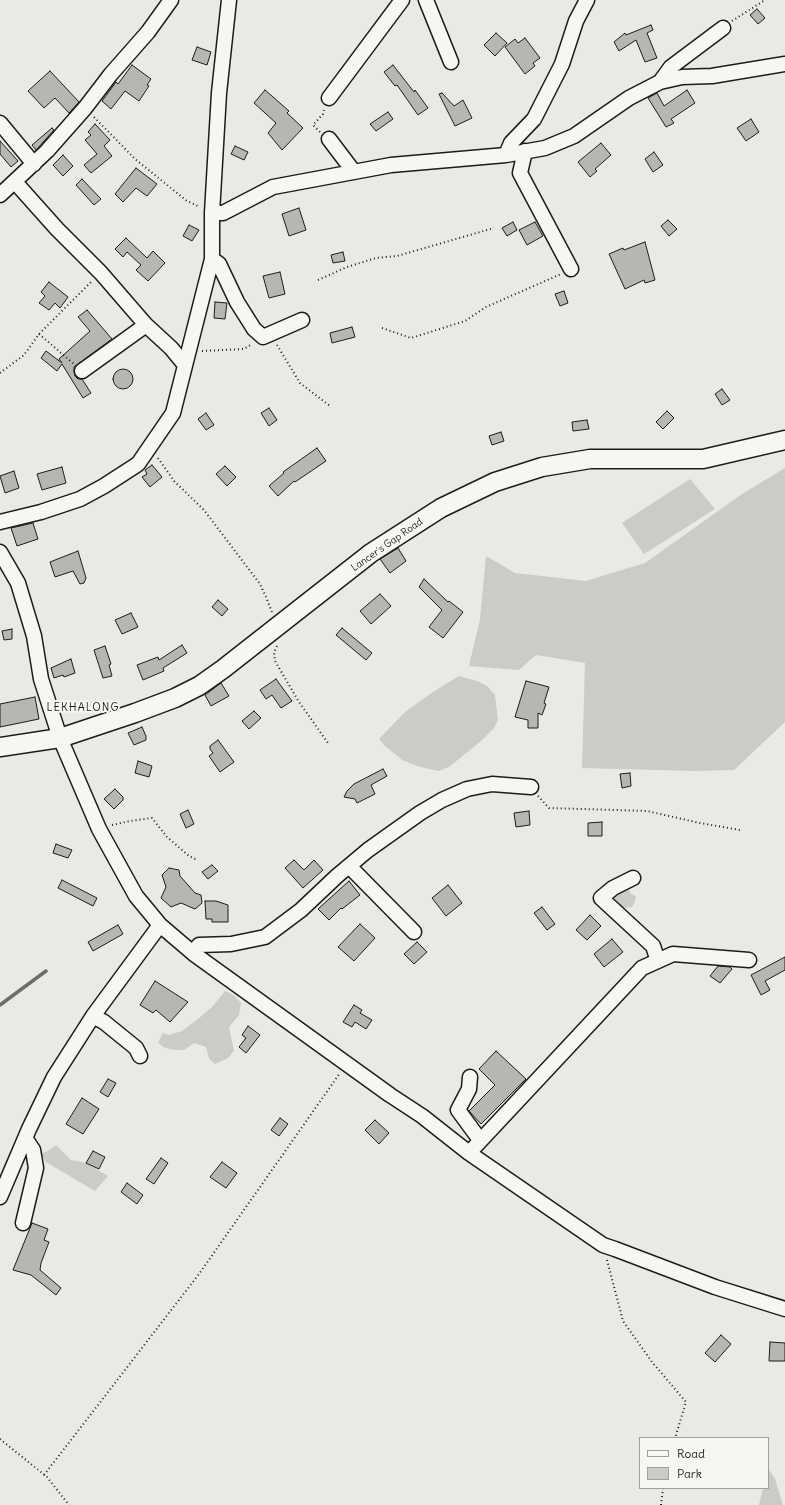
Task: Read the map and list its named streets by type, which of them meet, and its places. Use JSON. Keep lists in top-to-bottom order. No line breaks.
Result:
{"streets":{"main road":["Lancer's Gap Road"]},"districts":["LEKHALONG"],"legend":["Road","Park"]}
